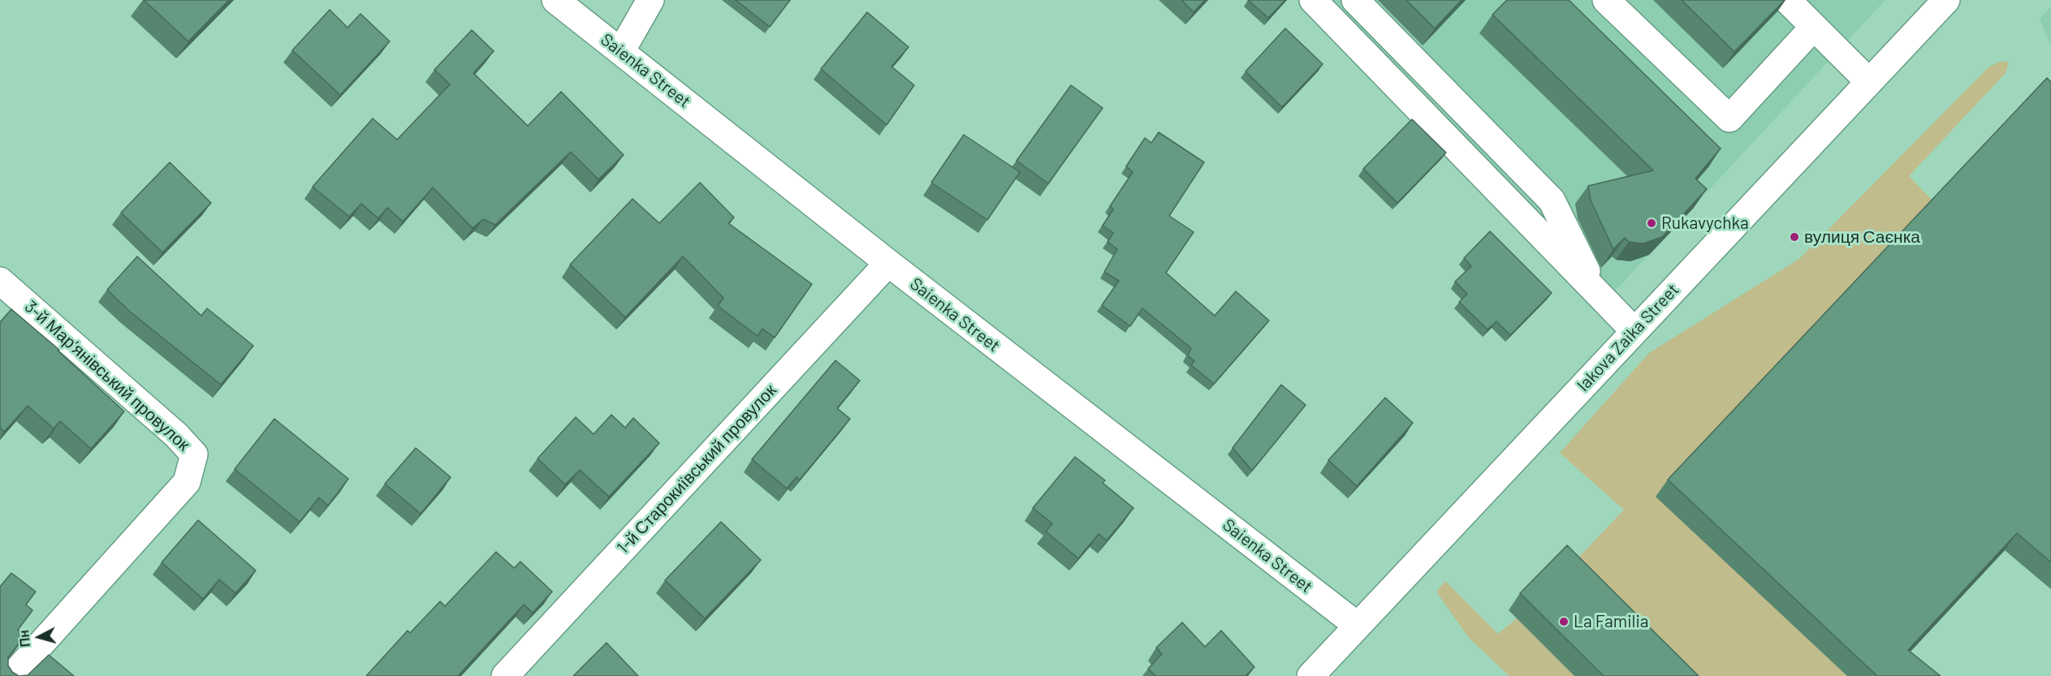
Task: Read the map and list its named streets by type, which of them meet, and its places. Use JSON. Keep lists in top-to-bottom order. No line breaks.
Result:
{"streets":{"street":["Saienka Street","Iakova Zaika Street","3-й Марʼянівський провулок","1-й Старокиївський провулок"]},"crossings":[["Saienka Street","Iakova Zaika Street"],["Saienka Street","1-й Старокиївський провулок"]],"places":["Rukavychka","вулиця Саєнка","La Familia"],"north":"left"}
